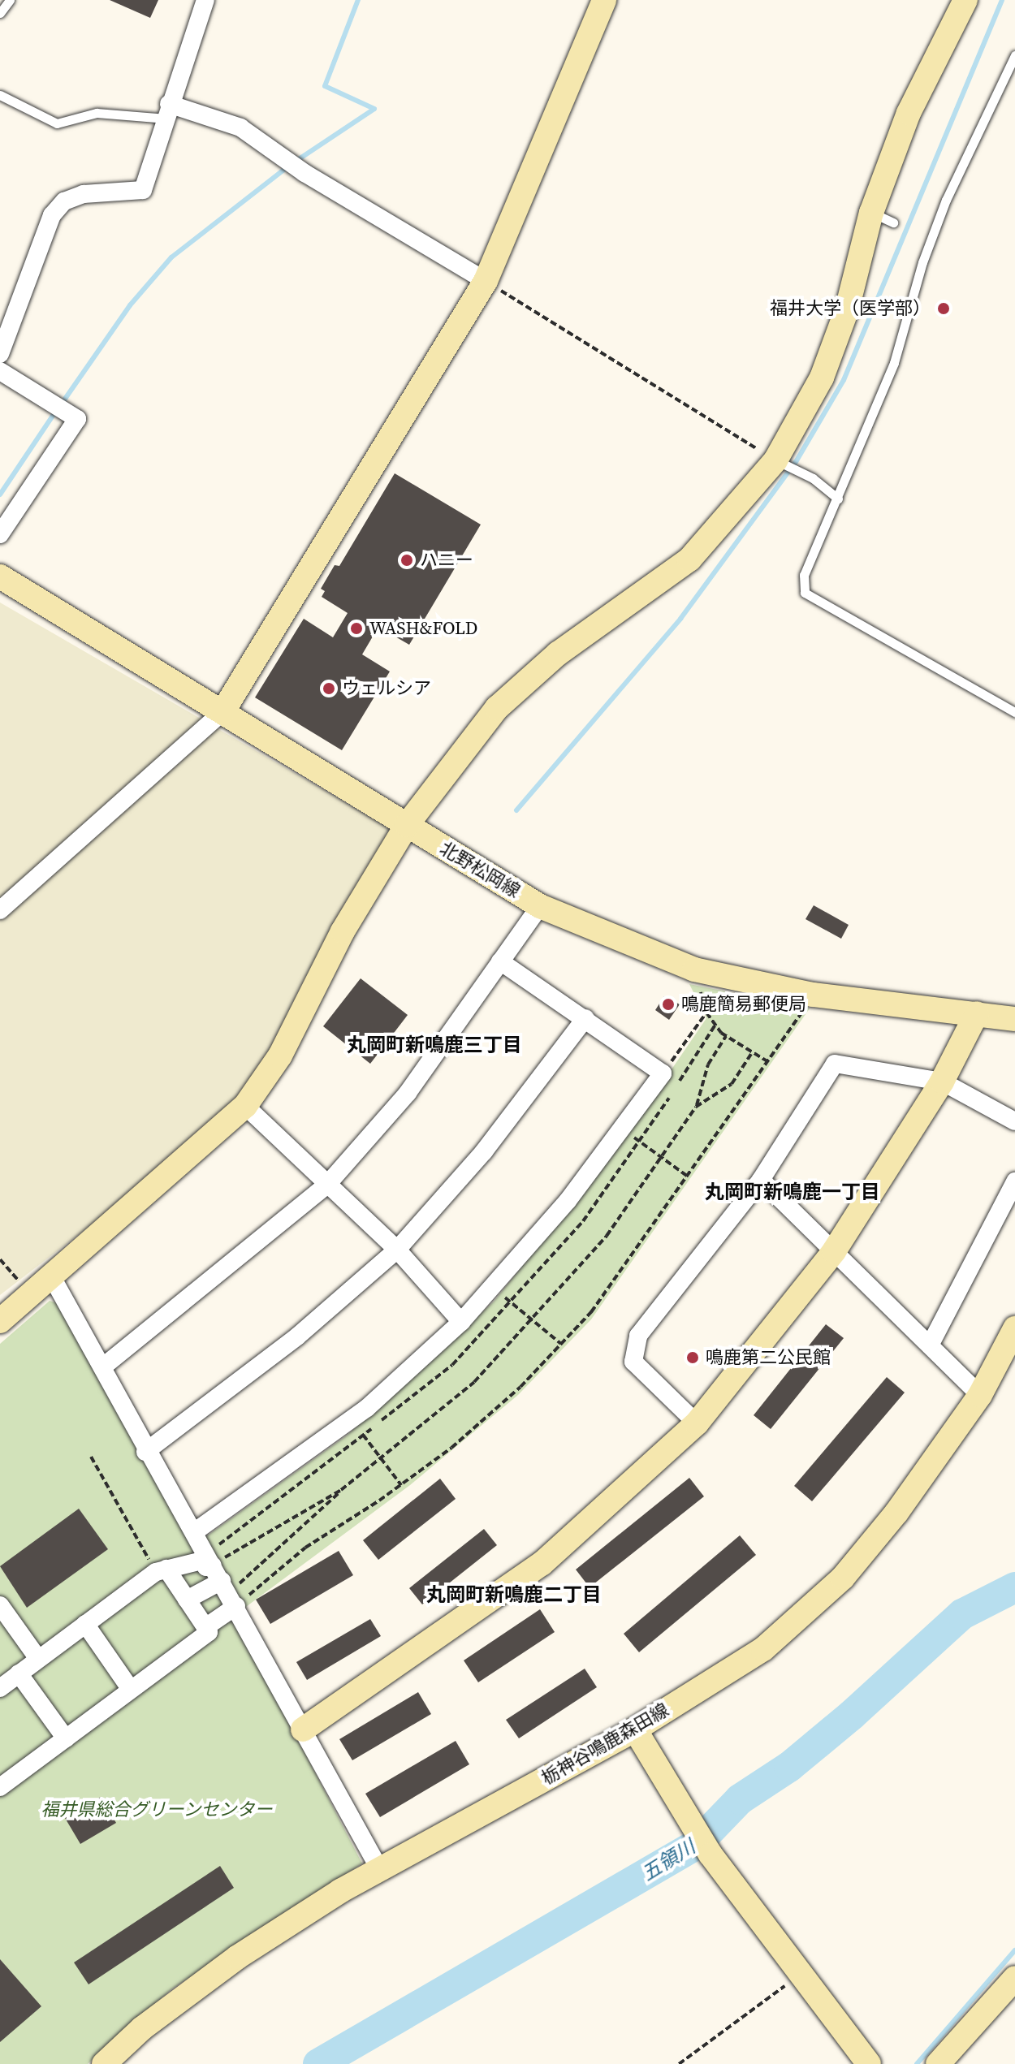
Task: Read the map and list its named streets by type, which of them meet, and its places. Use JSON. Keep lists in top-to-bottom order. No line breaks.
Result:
{"streets":{"street":["北野松岡線","栃神谷鳴鹿森田線"]},"districts":["丸岡町新鳴鹿三丁目","丸岡町新鳴鹿一丁目","丸岡町新鳴鹿二丁目"],"water":["五領川"],"parks":["福井県総合グリーンセンター"],"places":["福井大学（医学部）","ハニー","WASH&FOLD","ウェルシア","鳴鹿簡易郵便局","鳴鹿第二公民館"]}
